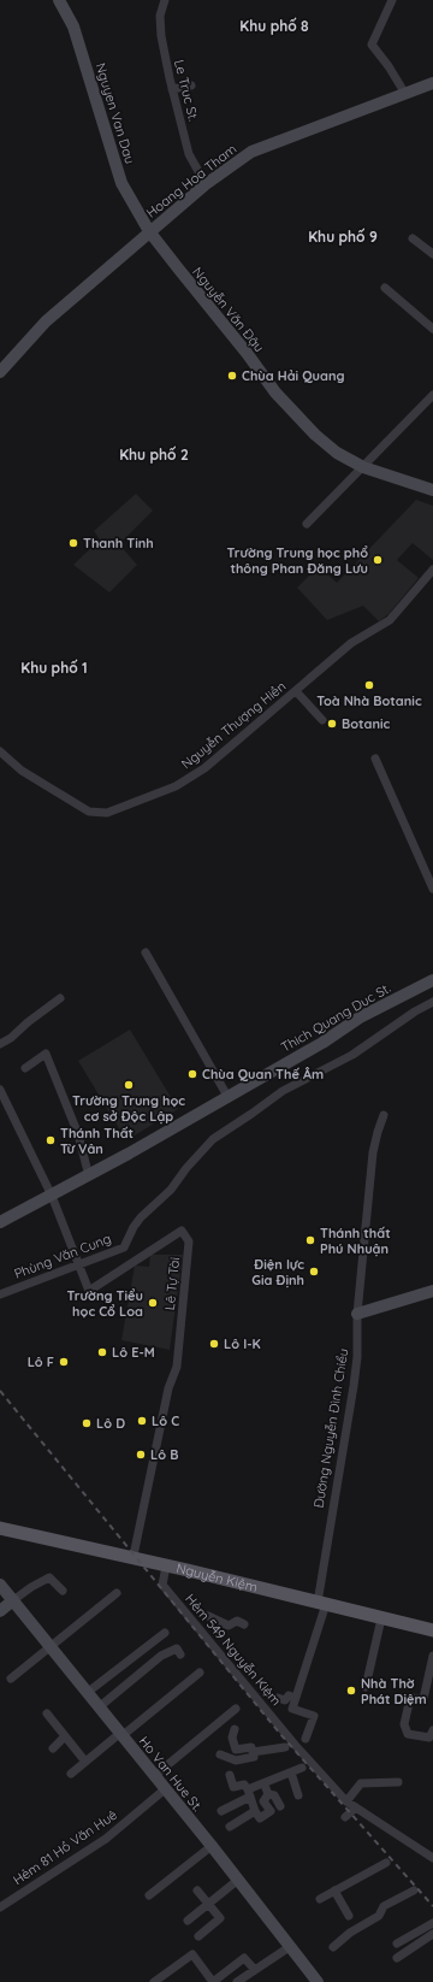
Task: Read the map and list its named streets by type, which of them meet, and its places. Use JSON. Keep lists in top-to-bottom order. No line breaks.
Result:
{"streets":{"main road":["Nguyễn Kiệm"],"street":["Le Truc St.","Nguyen Van Dau","Hoang Hoa Tham","Nguyễn Văn Đậu","Nguyễn Thượng Hiền","Thich Quang Duc St.","Phùng Văn Cung","Lê Tự Tài","Đường Nguyễn Đình Chiểu","Hẻm 549 Nguyễn Kiệm","Ho Van Hue St.","Hẻm 81 Hồ Văn Huê"]},"crossings":[["Le Truc St.","Hoang Hoa Tham"],["Nguyen Van Dau","Hoang Hoa Tham"],["Nguyen Van Dau","Nguyễn Văn Đậu"],["Hoang Hoa Tham","Nguyễn Văn Đậu"],["Phùng Văn Cung","Lê Tự Tài"],["Đường Nguyễn Đình Chiểu","Nguyễn Kiệm"],["Nguyễn Kiệm","Hẻm 549 Nguyễn Kiệm"],["Ho Van Hue St.","Hẻm 81 Hồ Văn Huê"]],"districts":["Khu phố 8","Khu phố 9","Khu phố 2","Khu phố 1"],"places":["Chùa Hải Quang","Thanh Tinh","Trường Trung học phổ thông Phan Đăng Lưu","Toà Nhà Botanic","Botanic","Chùa Quan Thế Âm","Trường Trung học cơ sở Độc Lập","Thánh Thất Từ Vân","Thánh thất Phú Nhuận","Điện lực Gia Định","Trường Tiểu học Cổ Loa","Lô I-K","Lô E-M","Lô F","Lô C","Lô D","Lô B","Nhà Thờ Phát Diệm"]}
